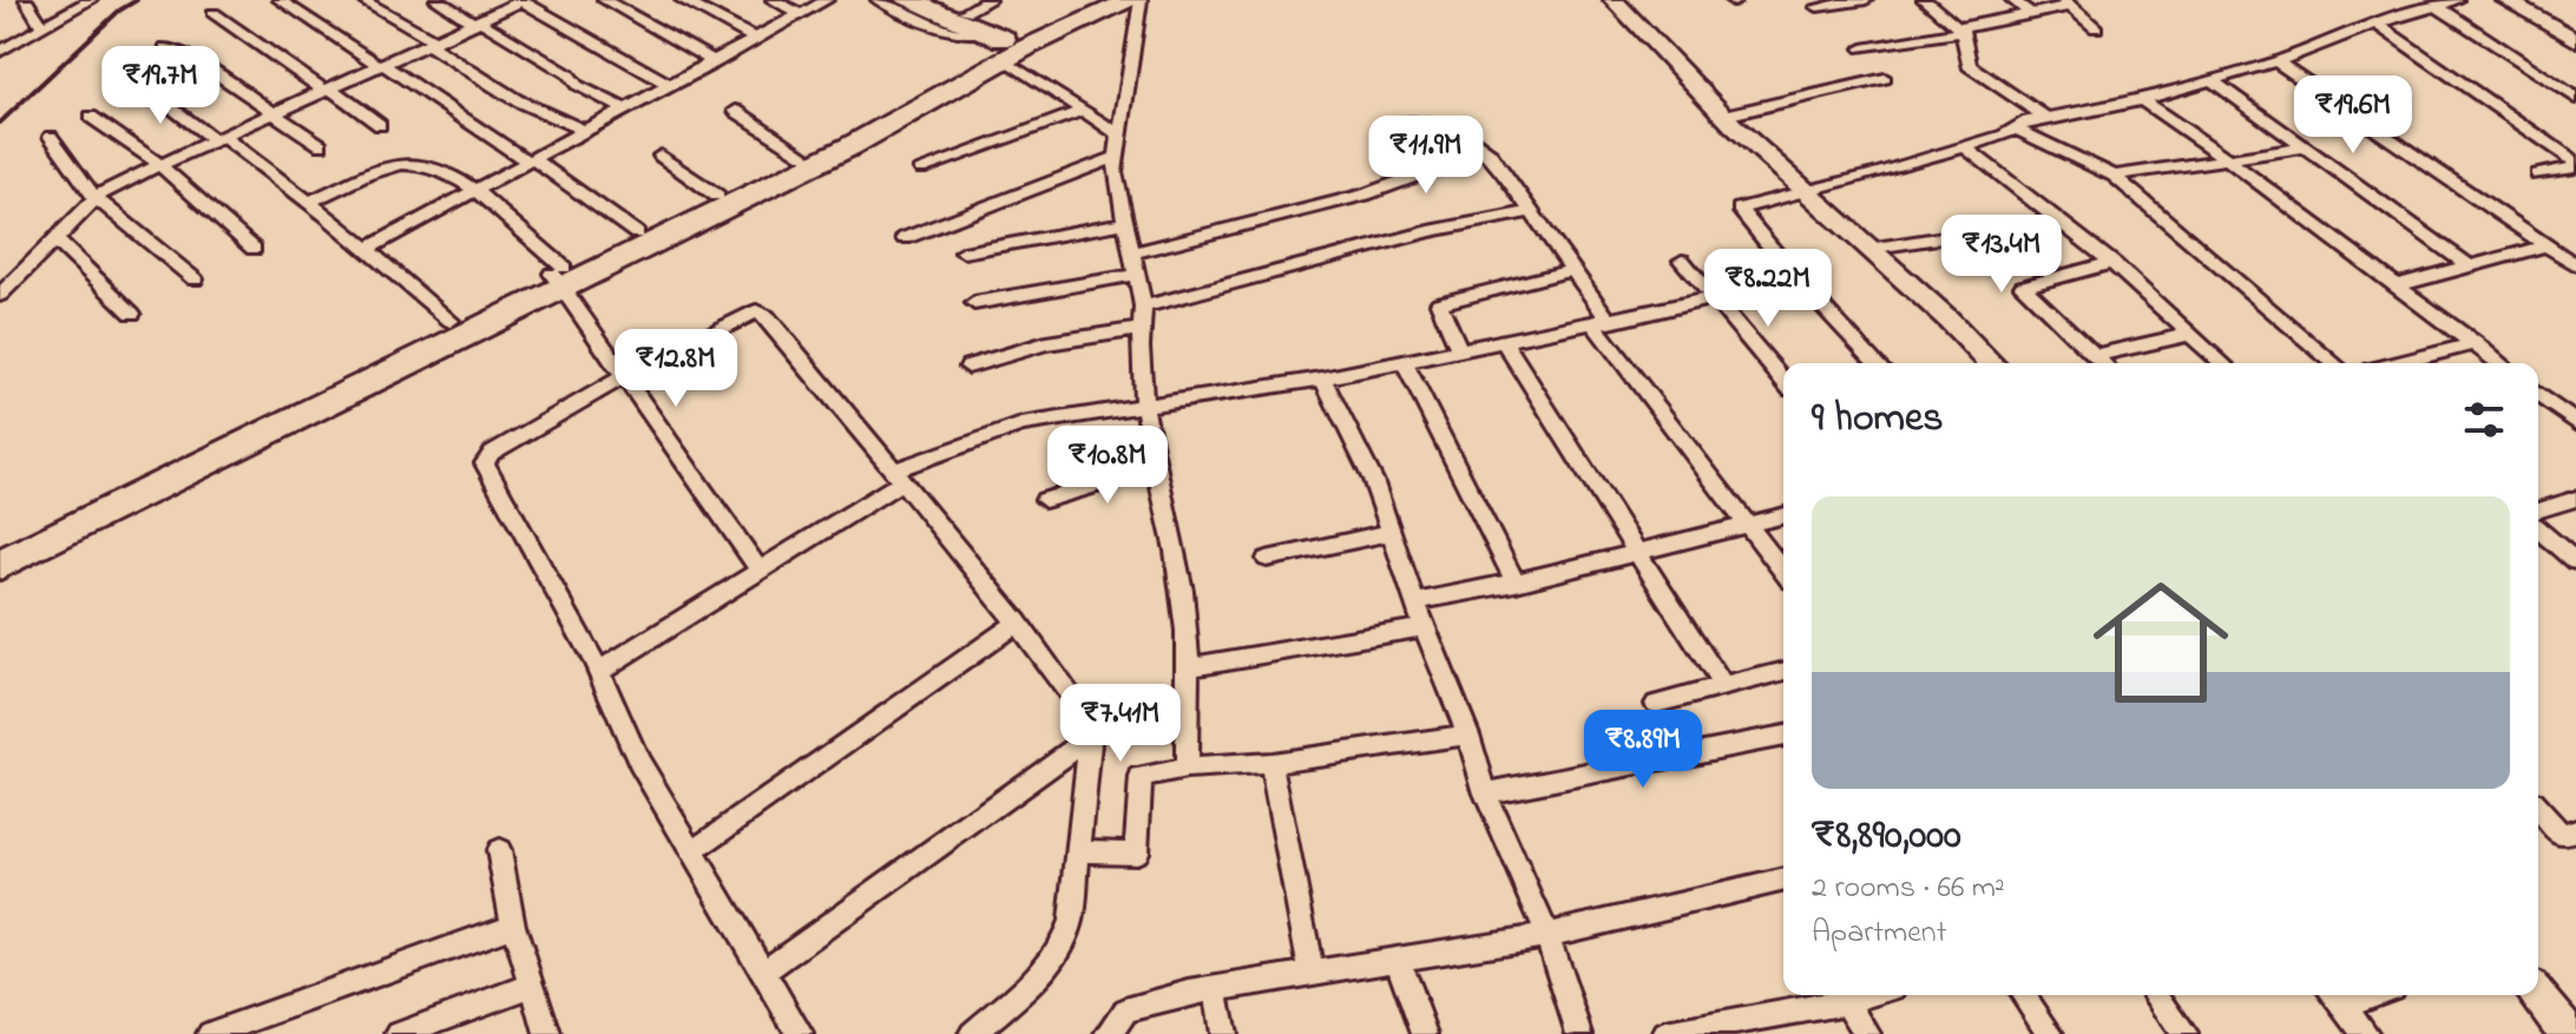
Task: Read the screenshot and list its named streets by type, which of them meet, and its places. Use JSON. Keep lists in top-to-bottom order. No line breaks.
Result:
{"page":{"price":["₹19.7M","₹19.6M","₹11.9M","₹13.4M","₹8.22M","₹12.8M","₹10.8M","₹7.41M","₹8.89M"],"heading":"9 homes","list":[{"name":"₹8,890,000","note":"2 rooms · 66 m² · Apartment"}]}}
